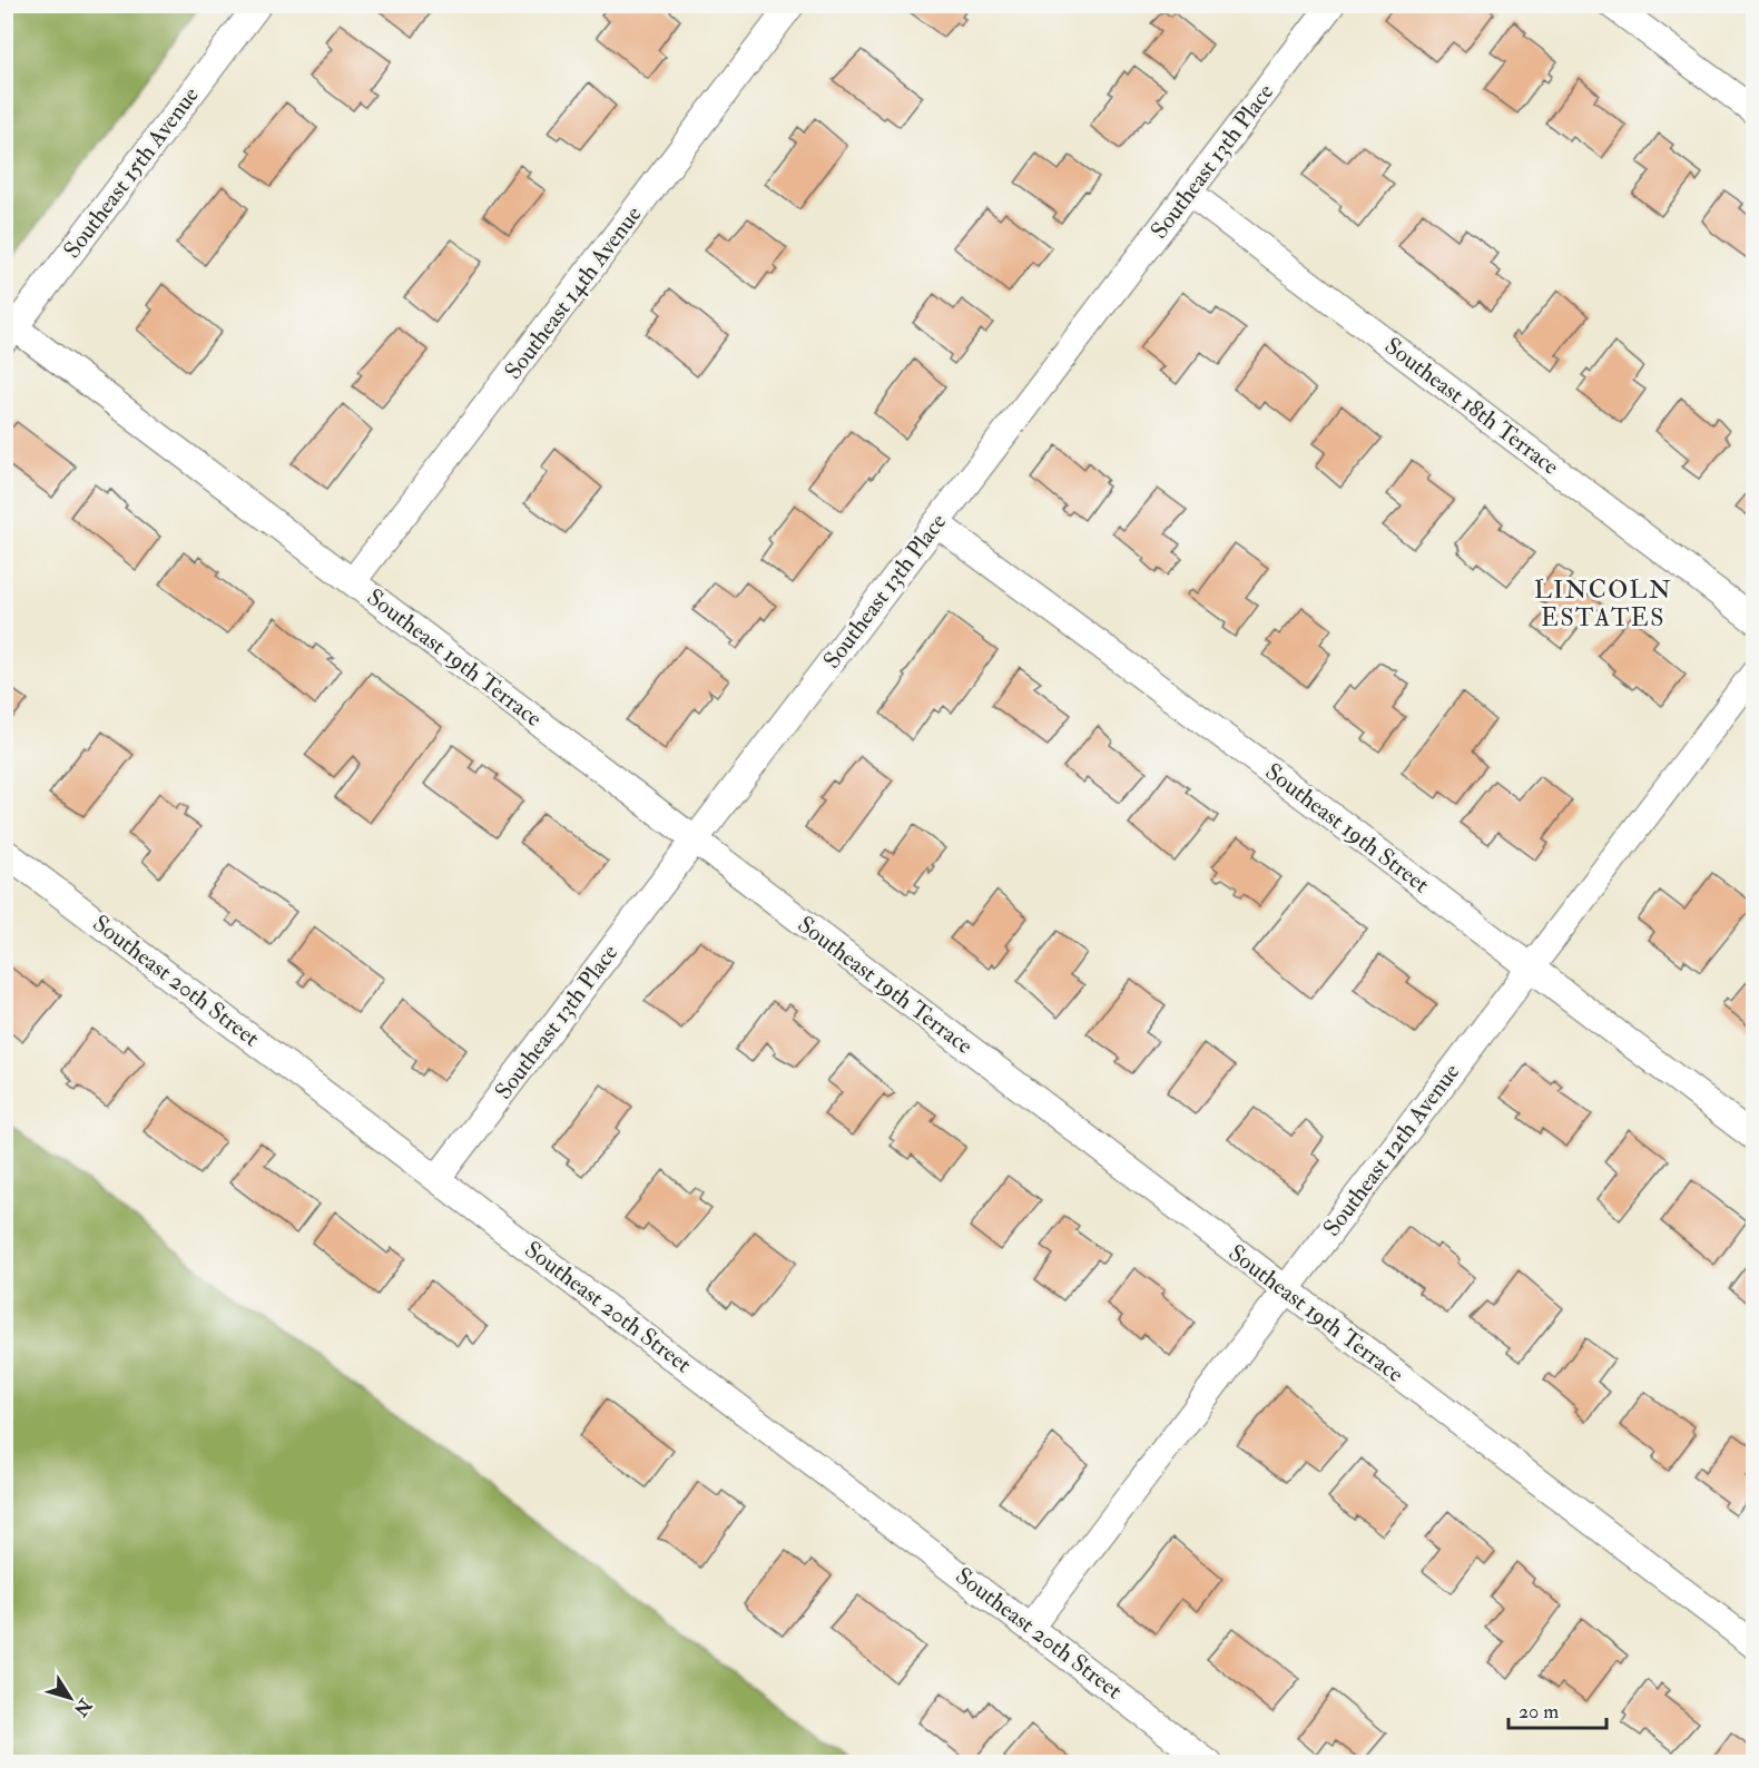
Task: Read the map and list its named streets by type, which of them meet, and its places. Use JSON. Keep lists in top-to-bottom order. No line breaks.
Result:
{"streets":{"street":["Southeast 13th Place","Southeast 15th Avenue","Southeast 14th Avenue","Southeast 18th Terrace","Southeast 19th Terrace","Southeast 19th Street","Southeast 20th Street","Southeast 12th Avenue"]},"crossings":[["Southeast 13th Place","Southeast 18th Terrace"],["Southeast 13th Place","Southeast 19th Terrace"],["Southeast 13th Place","Southeast 19th Street"],["Southeast 13th Place","Southeast 20th Street"],["Southeast 15th Avenue","Southeast 19th Terrace"],["Southeast 14th Avenue","Southeast 19th Terrace"],["Southeast 19th Terrace","Southeast 12th Avenue"],["Southeast 19th Street","Southeast 12th Avenue"],["Southeast 20th Street","Southeast 12th Avenue"]],"districts":["LINCOLN ESTATES"],"scale_bar":"20 m","north":"bottom right"}
